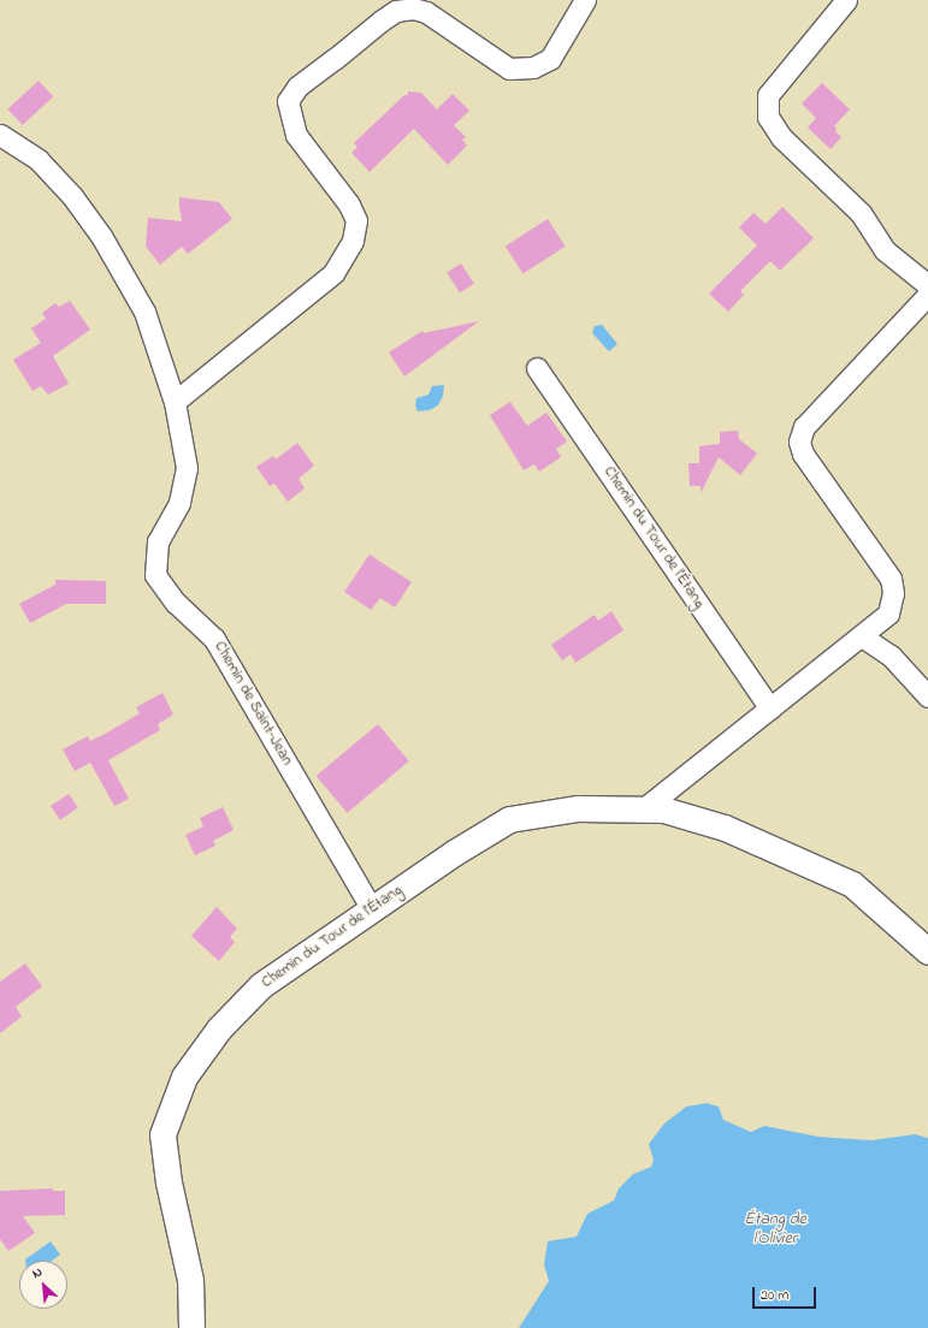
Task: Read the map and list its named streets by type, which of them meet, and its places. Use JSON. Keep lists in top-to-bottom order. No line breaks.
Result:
{"streets":{"street":["Chemin du Tour de l'Étang","Chemin de Saint-Jean"]},"crossings":[["Chemin du Tour de l'Étang","Chemin de Saint-Jean"]],"water":["Étang de l'Olivier"],"scale_bar":"20 m","north":"top left"}
